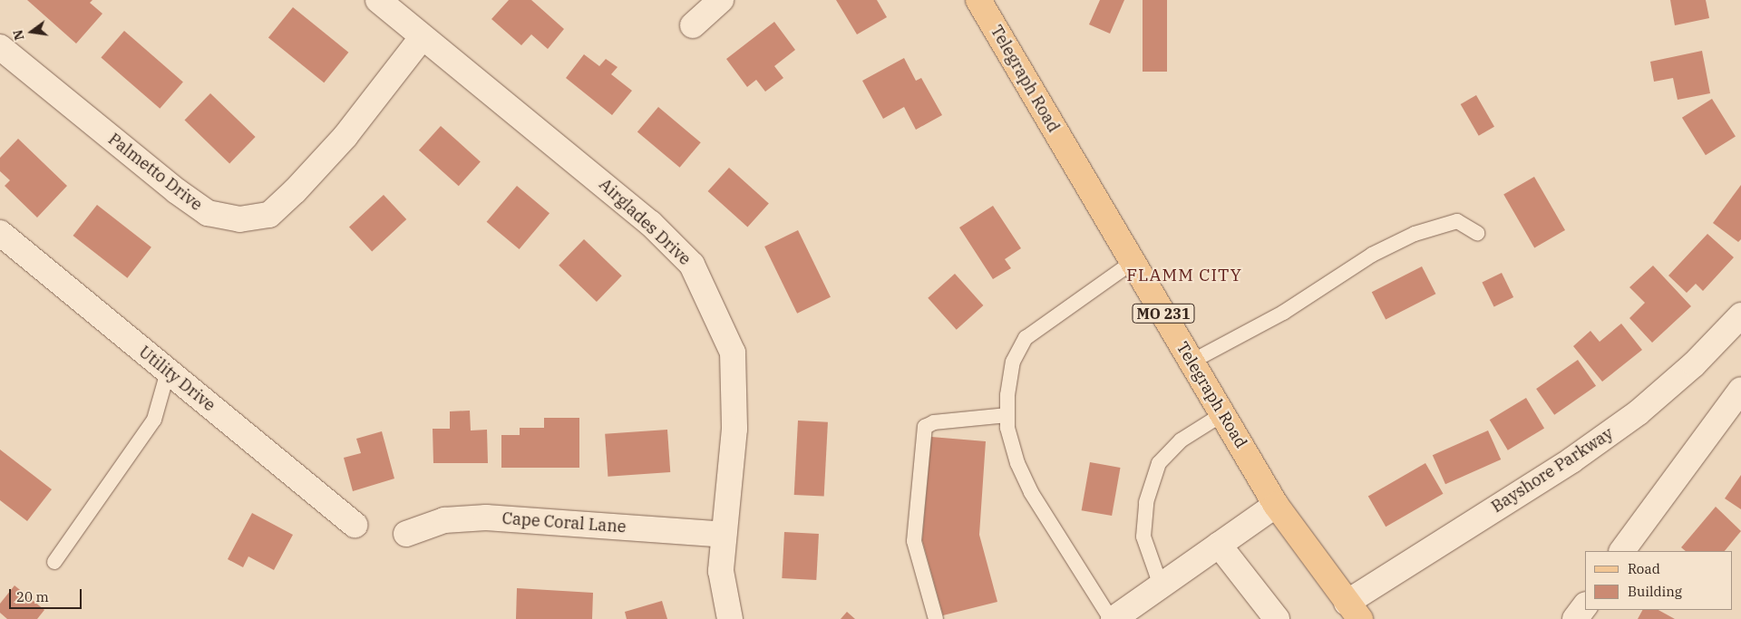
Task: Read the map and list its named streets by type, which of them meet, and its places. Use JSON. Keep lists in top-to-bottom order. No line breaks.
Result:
{"streets":{"main road":["Telegraph Road","MO 231"],"street":["Palmetto Drive","Airglades Drive","Utility Drive","Bayshore Parkway","Cape Coral Lane"]},"crossings":[["Telegraph Road","Bayshore Parkway"],["Palmetto Drive","Airglades Drive"],["Airglades Drive","Cape Coral Lane"]],"districts":["FLAMM CITY"],"legend":["Road","Building"],"scale_bar":"20 m","north":"left"}
